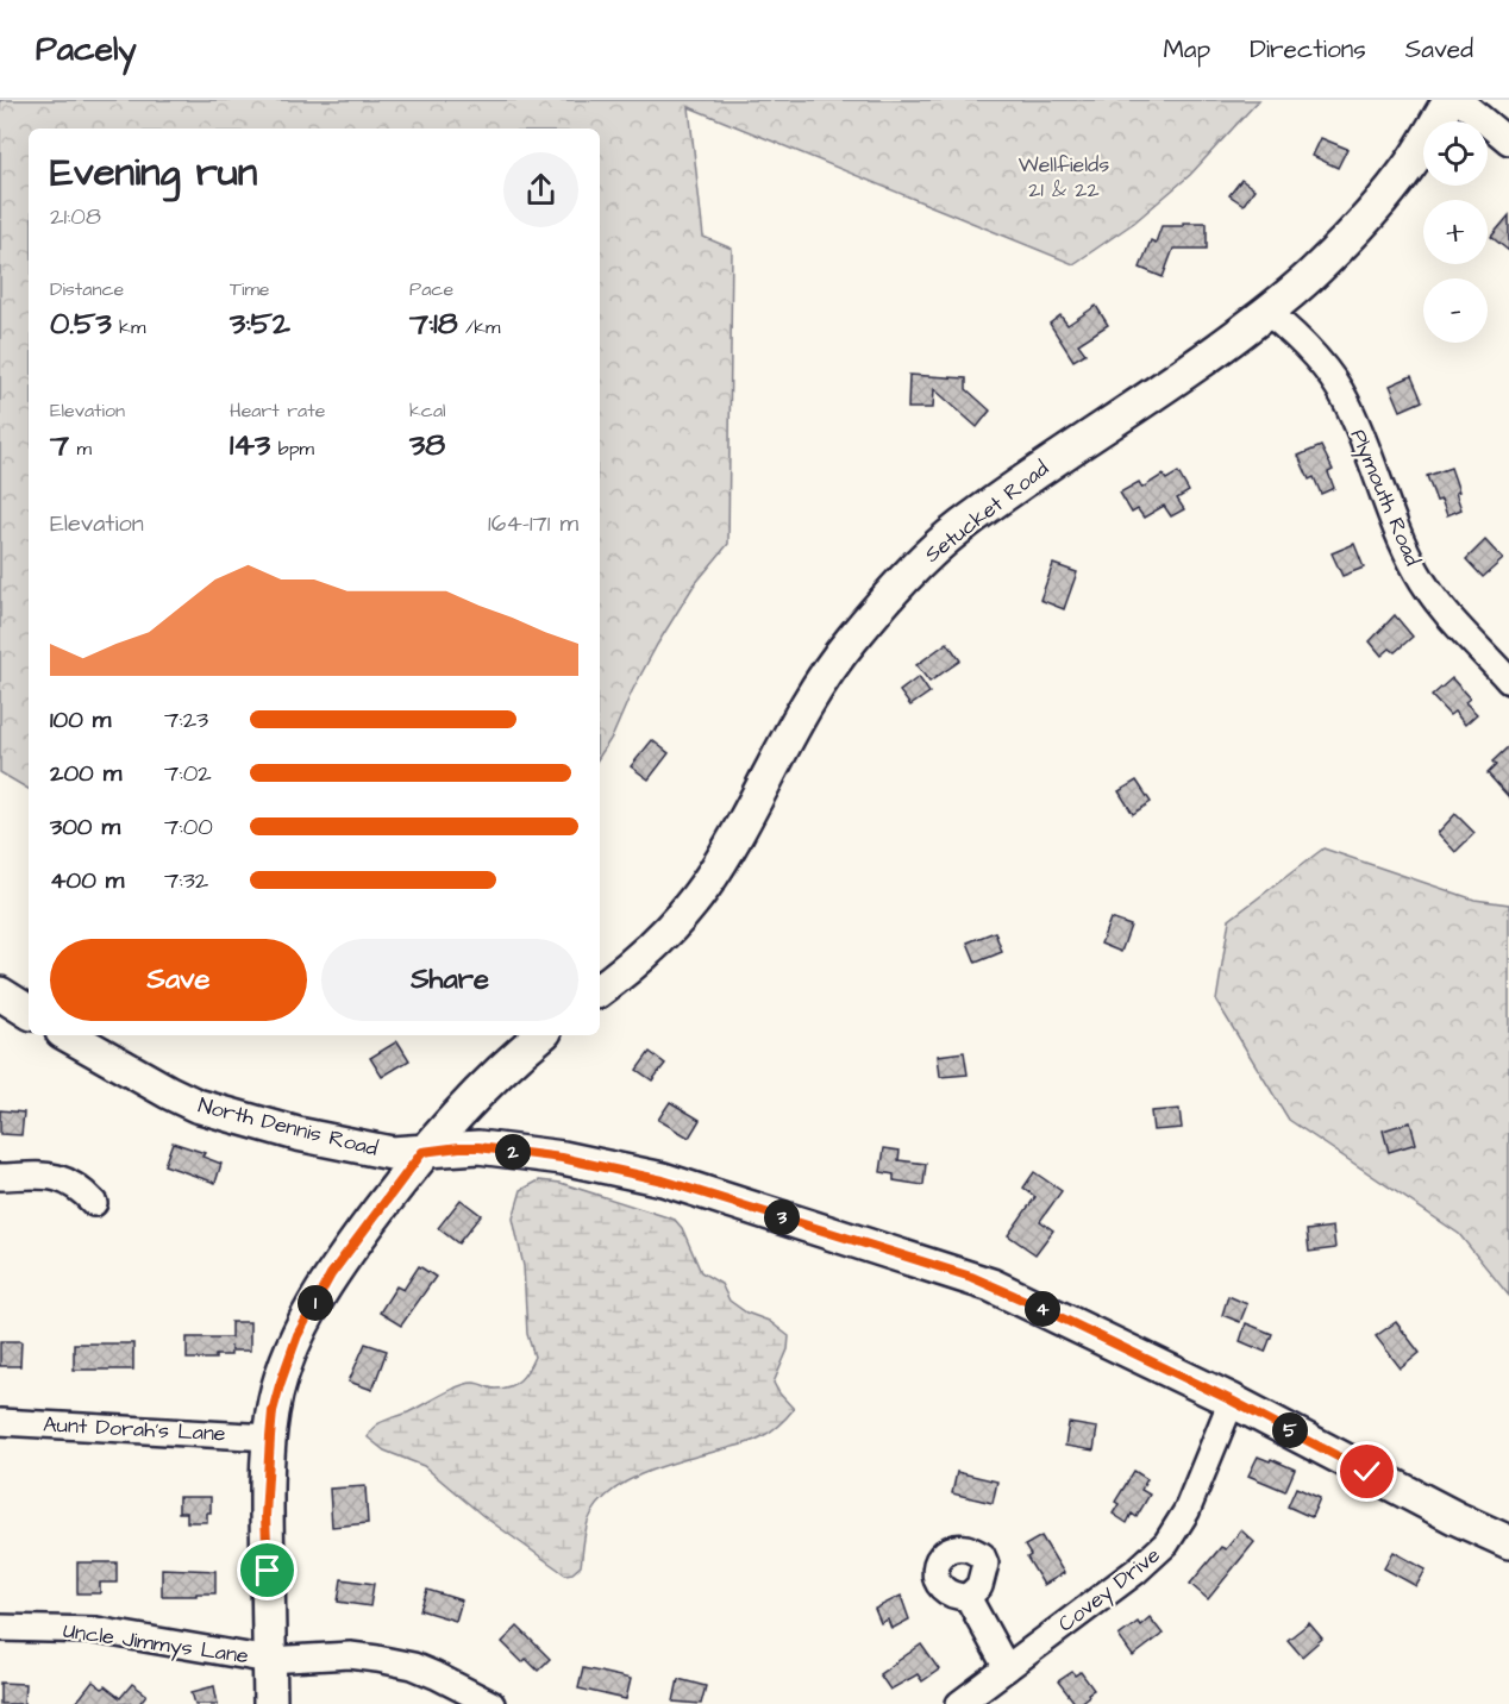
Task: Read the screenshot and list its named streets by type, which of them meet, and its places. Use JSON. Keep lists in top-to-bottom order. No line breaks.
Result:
{"streets":{"main road":["Setucket Road","North Dennis Road"],"street":["Plymouth Road","Aunt Dorah's Lane","Covey Drive","Uncle Jimmys Lane"]},"crossings":[["Plymouth Road","Setucket Road"],["North Dennis Road","Covey Drive"]],"parks":["Wellfields 21 & 22"],"page":{"header":"Pacely","nav":["Map","Directions","Saved"],"map_buttons":["+","−"],"heading":["Evening run","21:08"],"stats":[["Distance","0.53 km"],["Time","3:52"],["Pace","7:18 /km"],["Elevation","7 m"],["Heart rate","143 bpm"],["kcal","38"]],"chart":["Elevation","164–171 m"],"list":[{"name":"100 m","note":"7:23"},{"name":"200 m","note":"7:02"},{"name":"300 m","note":"7:00"},{"name":"400 m","note":"7:32"}],"buttons":["Save","Share"],"pins":["2","3","1","4","5"]}}
